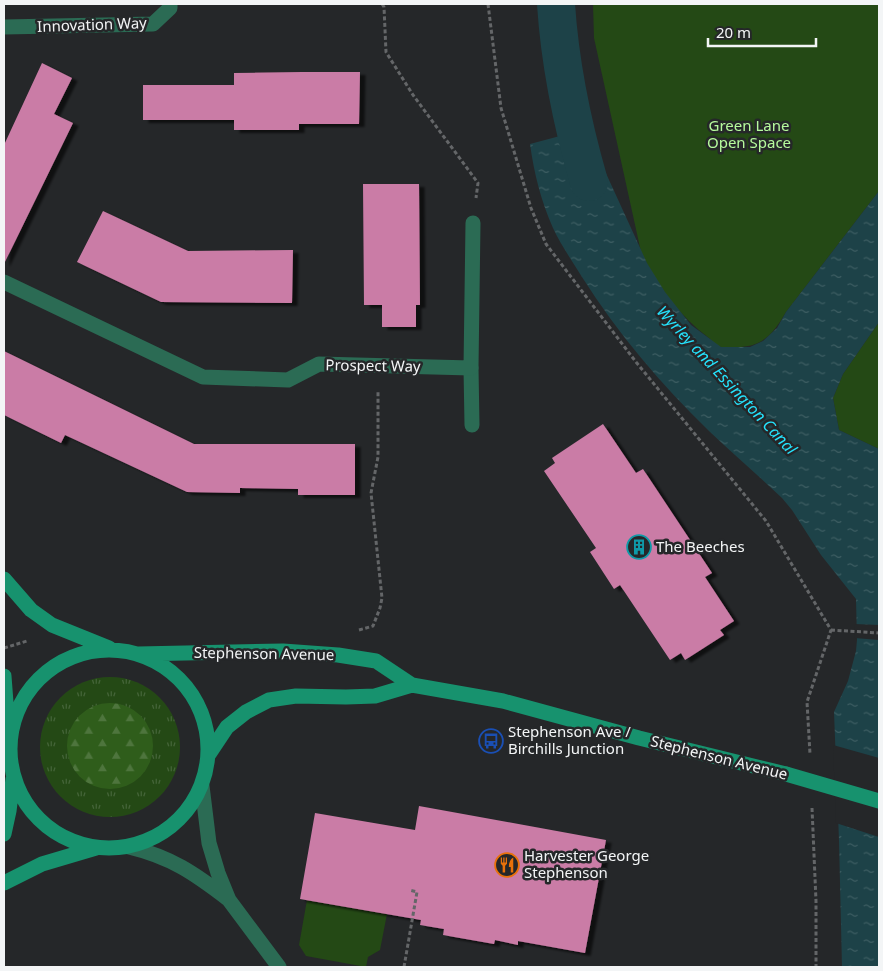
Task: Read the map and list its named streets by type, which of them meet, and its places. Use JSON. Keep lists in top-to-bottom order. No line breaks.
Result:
{"streets":{"street":["Innovation Way","Prospect Way","Stephenson Avenue"]},"water":["Wyrley and Essington Canal"],"parks":["Green Lane Open Space"],"places":{"building":["The Beeches"],"bus stop":["Stephenson Ave / Birchills Junction"],"restaurant":["Harvester George Stephenson"]},"scale_bar":"20 m"}
